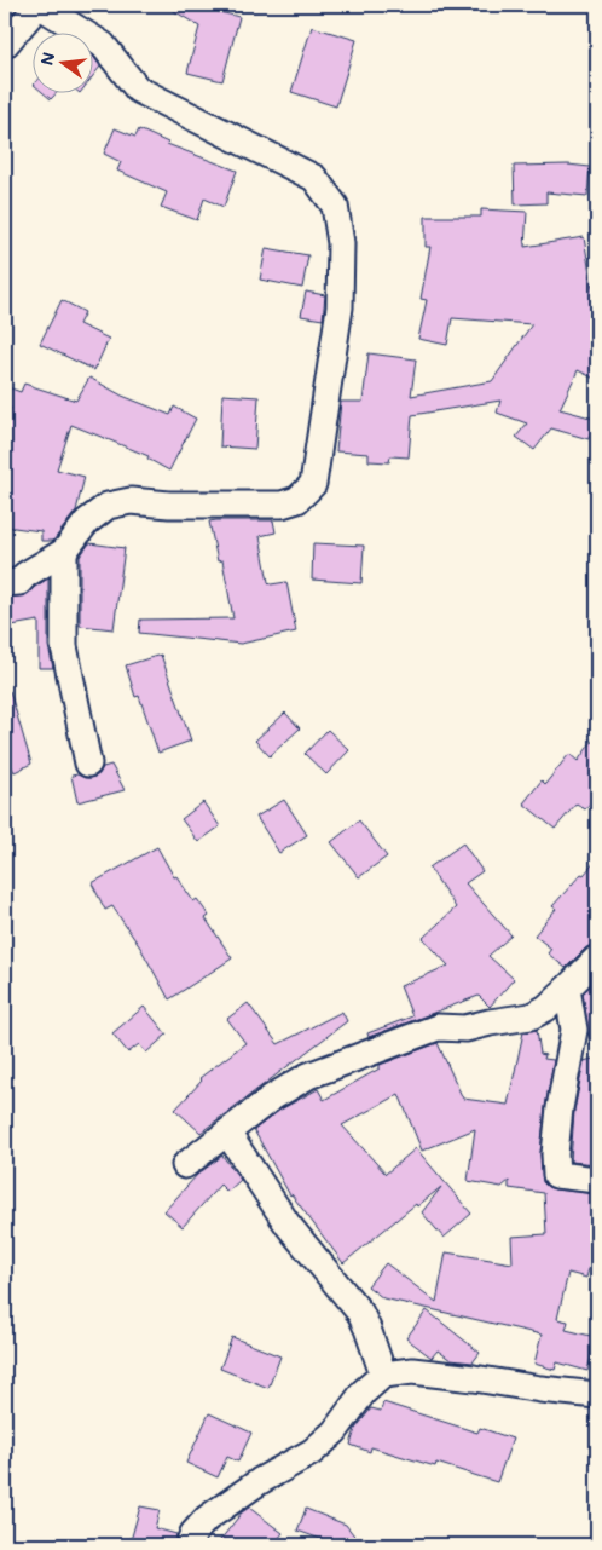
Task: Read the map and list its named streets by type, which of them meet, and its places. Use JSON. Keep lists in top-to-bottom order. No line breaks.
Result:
{"north":"left"}
